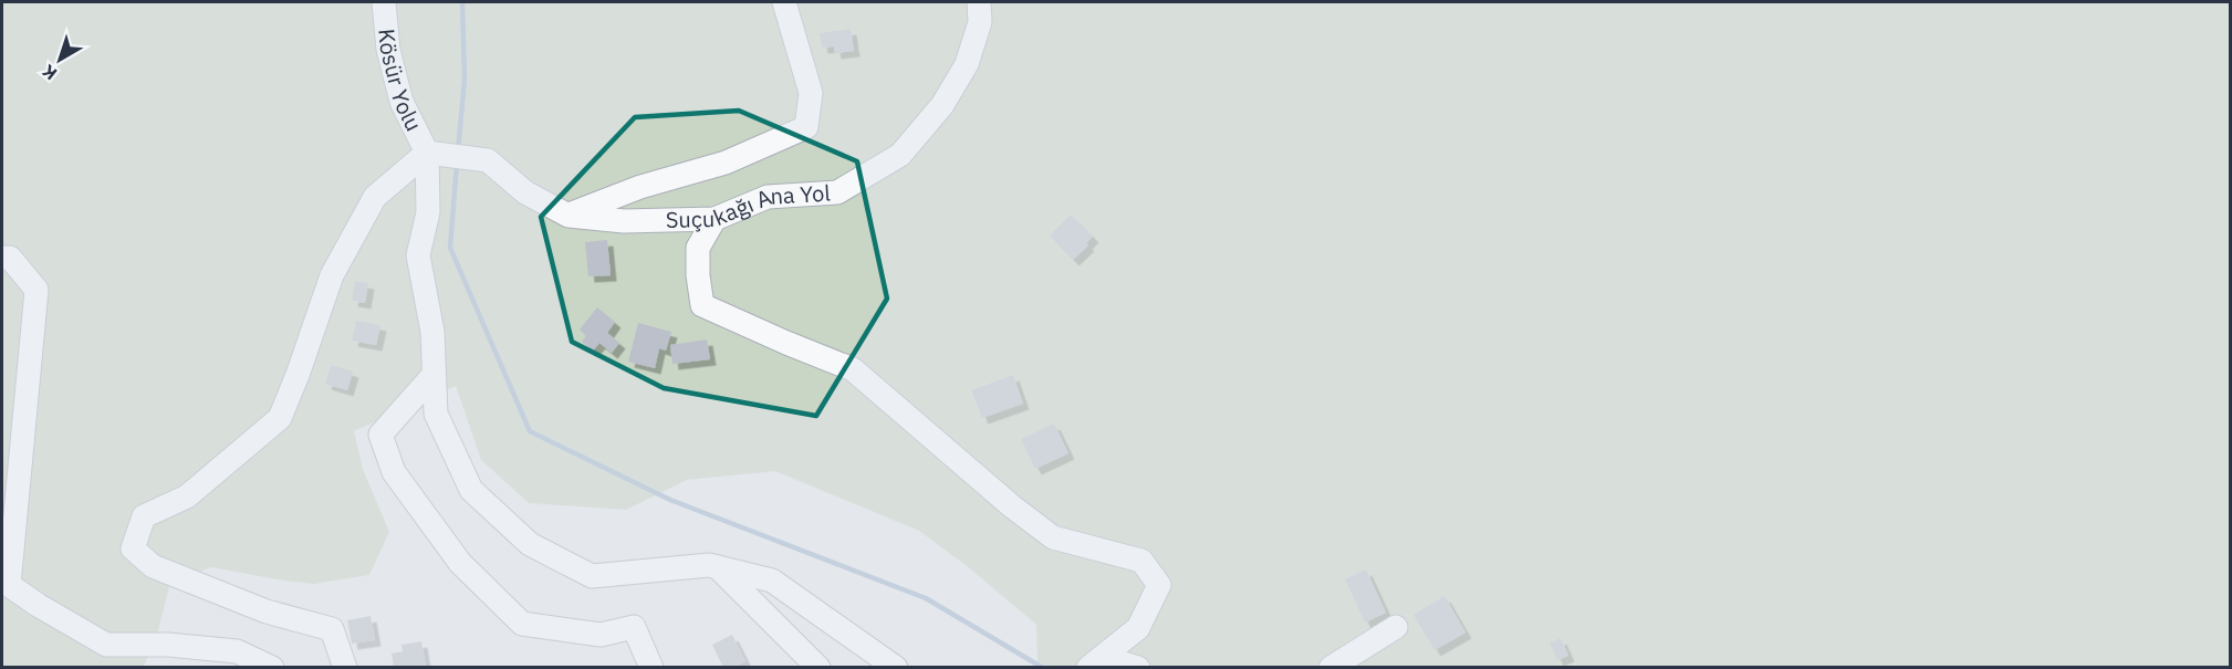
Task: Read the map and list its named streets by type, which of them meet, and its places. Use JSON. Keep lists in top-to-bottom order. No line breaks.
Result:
{"streets":{"street":["Kösür Yolu","Suçukağı Ana Yol"]},"crossings":[["Kösür Yolu","Suçukağı Ana Yol"]],"north":"bottom left"}
